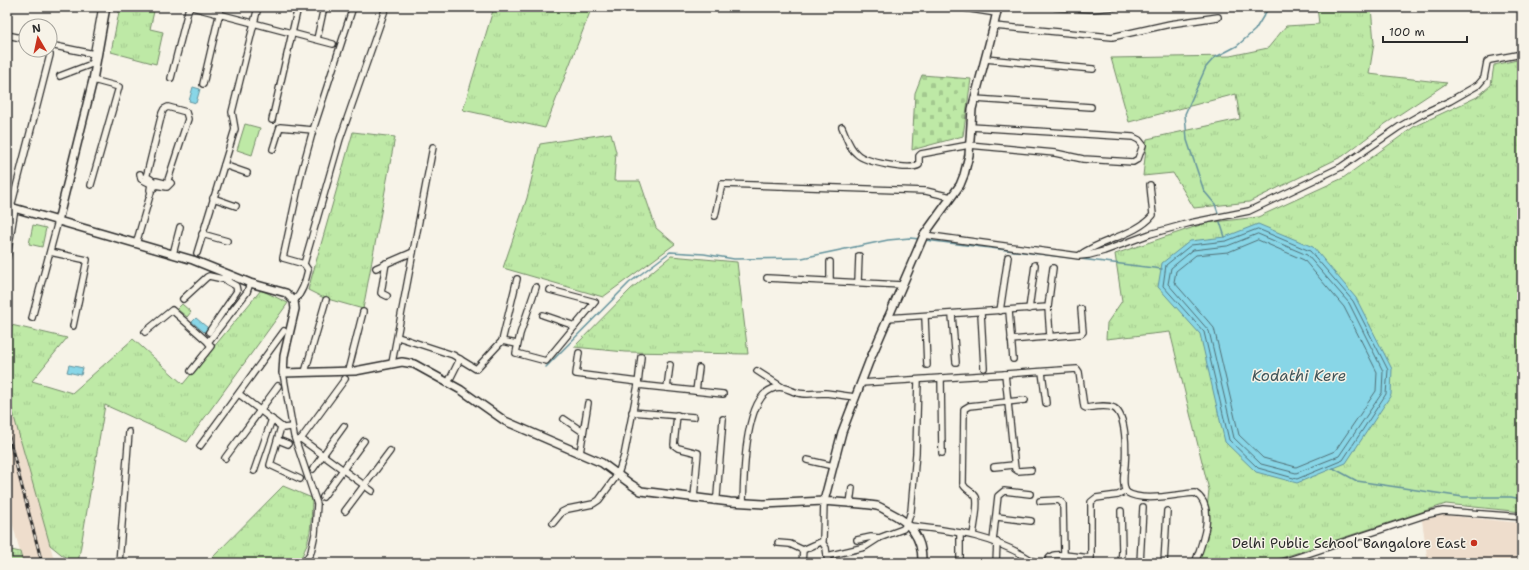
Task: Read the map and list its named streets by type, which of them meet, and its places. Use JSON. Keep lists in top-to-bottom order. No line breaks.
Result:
{"water":["Kodathi Kere"],"places":["Delhi Public School Bangalore East"],"scale_bar":"100 m","north":"top"}
